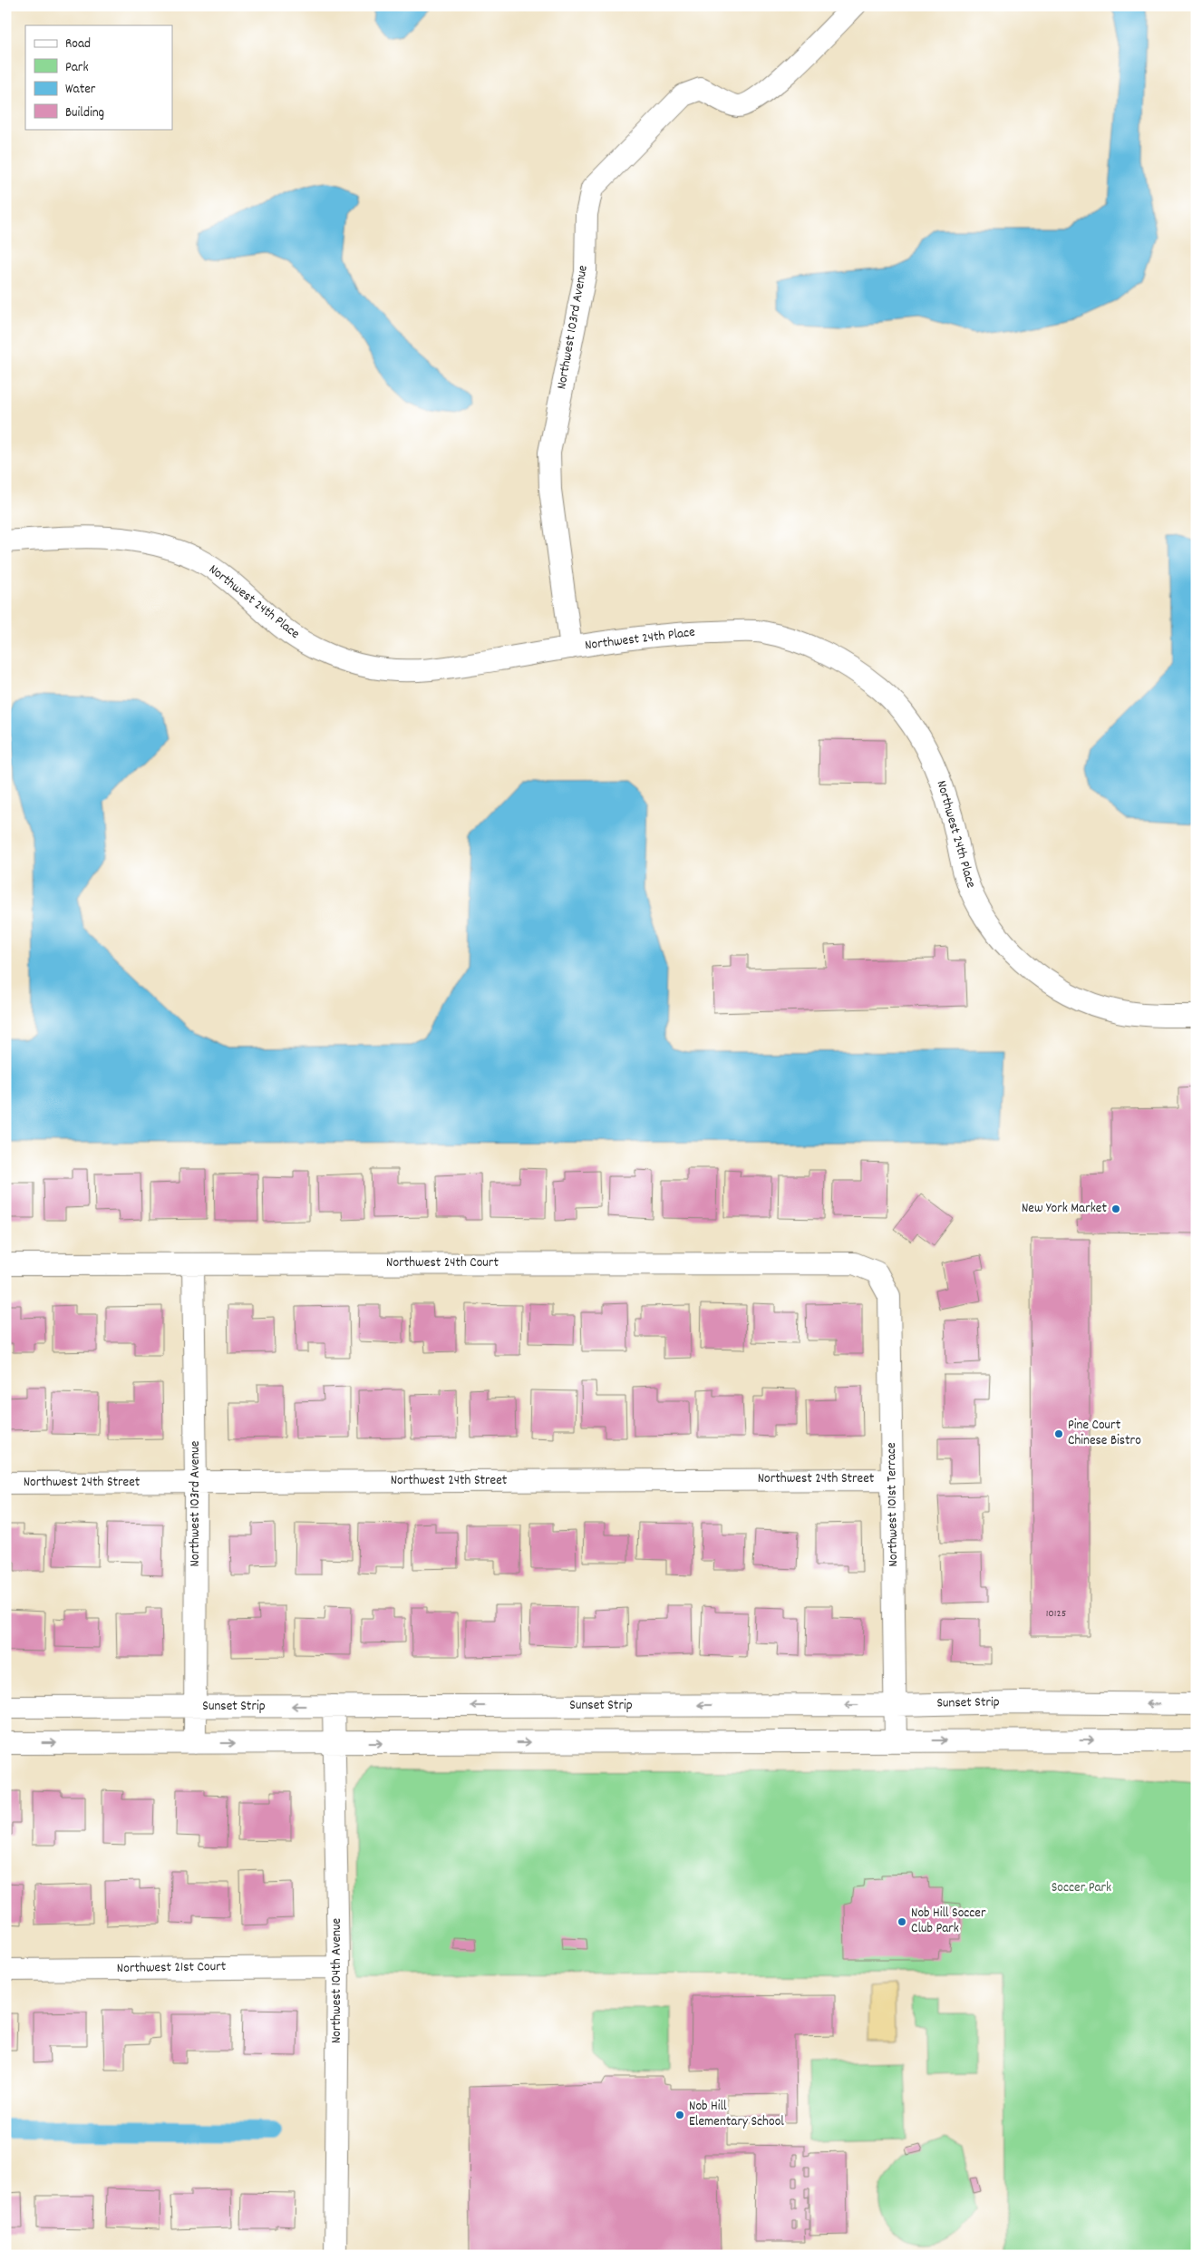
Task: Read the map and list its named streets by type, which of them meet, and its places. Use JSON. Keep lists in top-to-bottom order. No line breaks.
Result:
{"streets":{"street":["Northwest 103rd Avenue","Northwest 24th Place","Northwest 24th Court","Northwest 24th Street","Northwest 101st Terrace","Sunset Strip","Northwest 21st Court","Northwest 104th Avenue"]},"crossings":[["Northwest 103rd Avenue","Northwest 24th Place"],["Northwest 103rd Avenue","Northwest 24th Court"],["Northwest 103rd Avenue","Northwest 24th Street"],["Northwest 103rd Avenue","Sunset Strip"],["Northwest 24th Court","Northwest 101st Terrace"],["Northwest 24th Street","Northwest 101st Terrace"],["Northwest 101st Terrace","Sunset Strip"],["Sunset Strip","Northwest 104th Avenue"],["Northwest 21st Court","Northwest 104th Avenue"]],"parks":["Soccer Park"],"places":["New York Market","Pine Court Chinese Bistro","Nob Hill Soccer Club Park","Nob Hill Elementary School"],"house_numbers":["10125"],"legend":["Road","Park","Water","Building"]}
